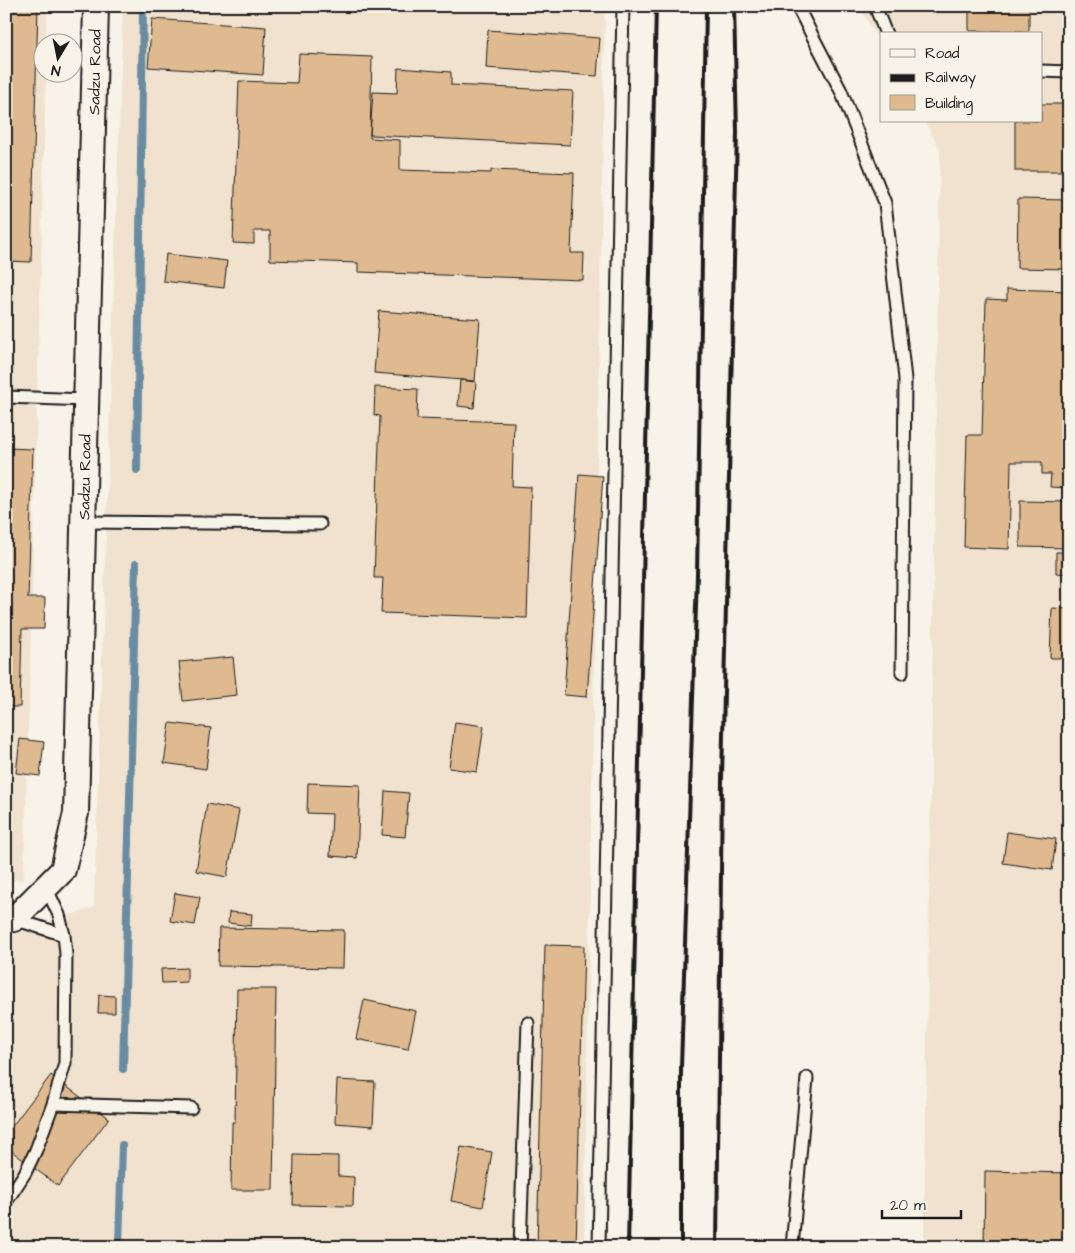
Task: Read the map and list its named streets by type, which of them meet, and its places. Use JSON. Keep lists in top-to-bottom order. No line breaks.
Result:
{"streets":{"street":["Sadzu Road"]},"legend":["Road","Railway","Building"],"scale_bar":"20 m","north":"bottom"}
